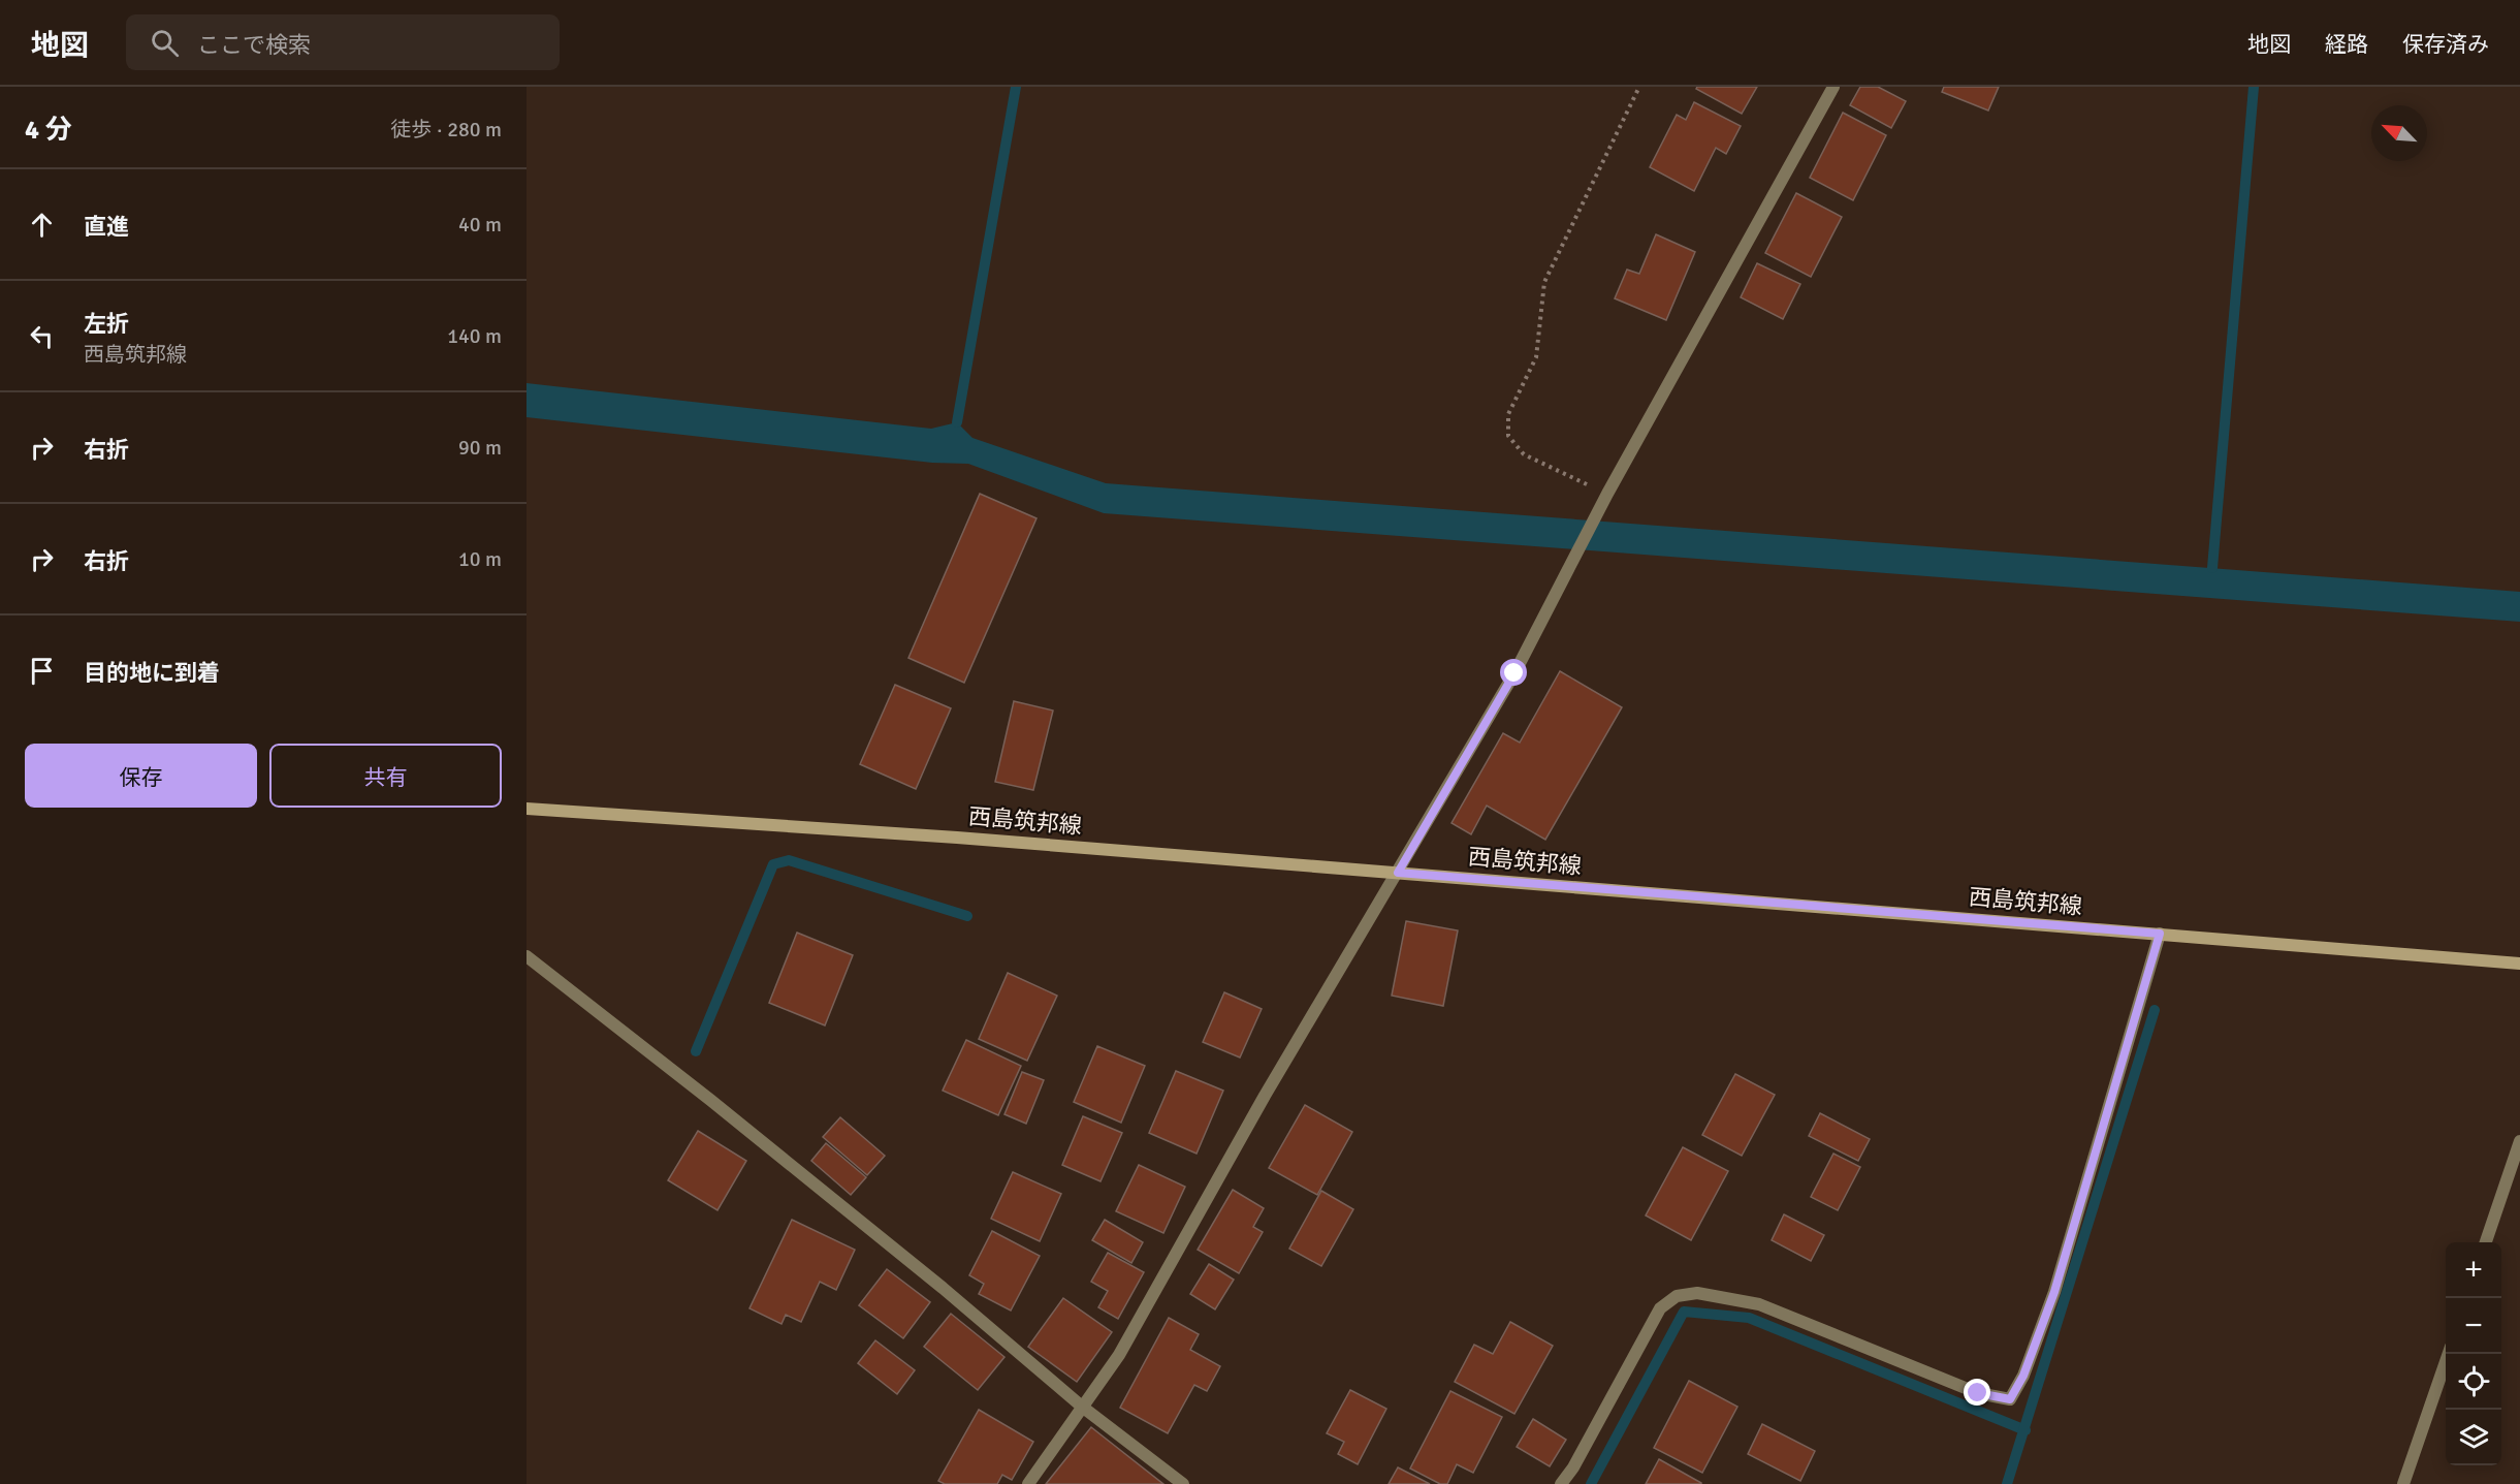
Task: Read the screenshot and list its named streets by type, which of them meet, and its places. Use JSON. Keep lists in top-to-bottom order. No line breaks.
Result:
{"streets":{"main road":["西島筑邦線"]},"north":"top left","page":{"header":"地図","search":"ここで検索","nav":["地図","経路","保存済み"],"heading":["4 分","徒歩 · 280 m"],"list":[["直進","40 m"],["左折","西島筑邦線","140 m"],["右折","90 m"],["右折","10 m"],"目的地に到着"],"buttons":["保存","共有"],"map_buttons":["+","−"]}}
